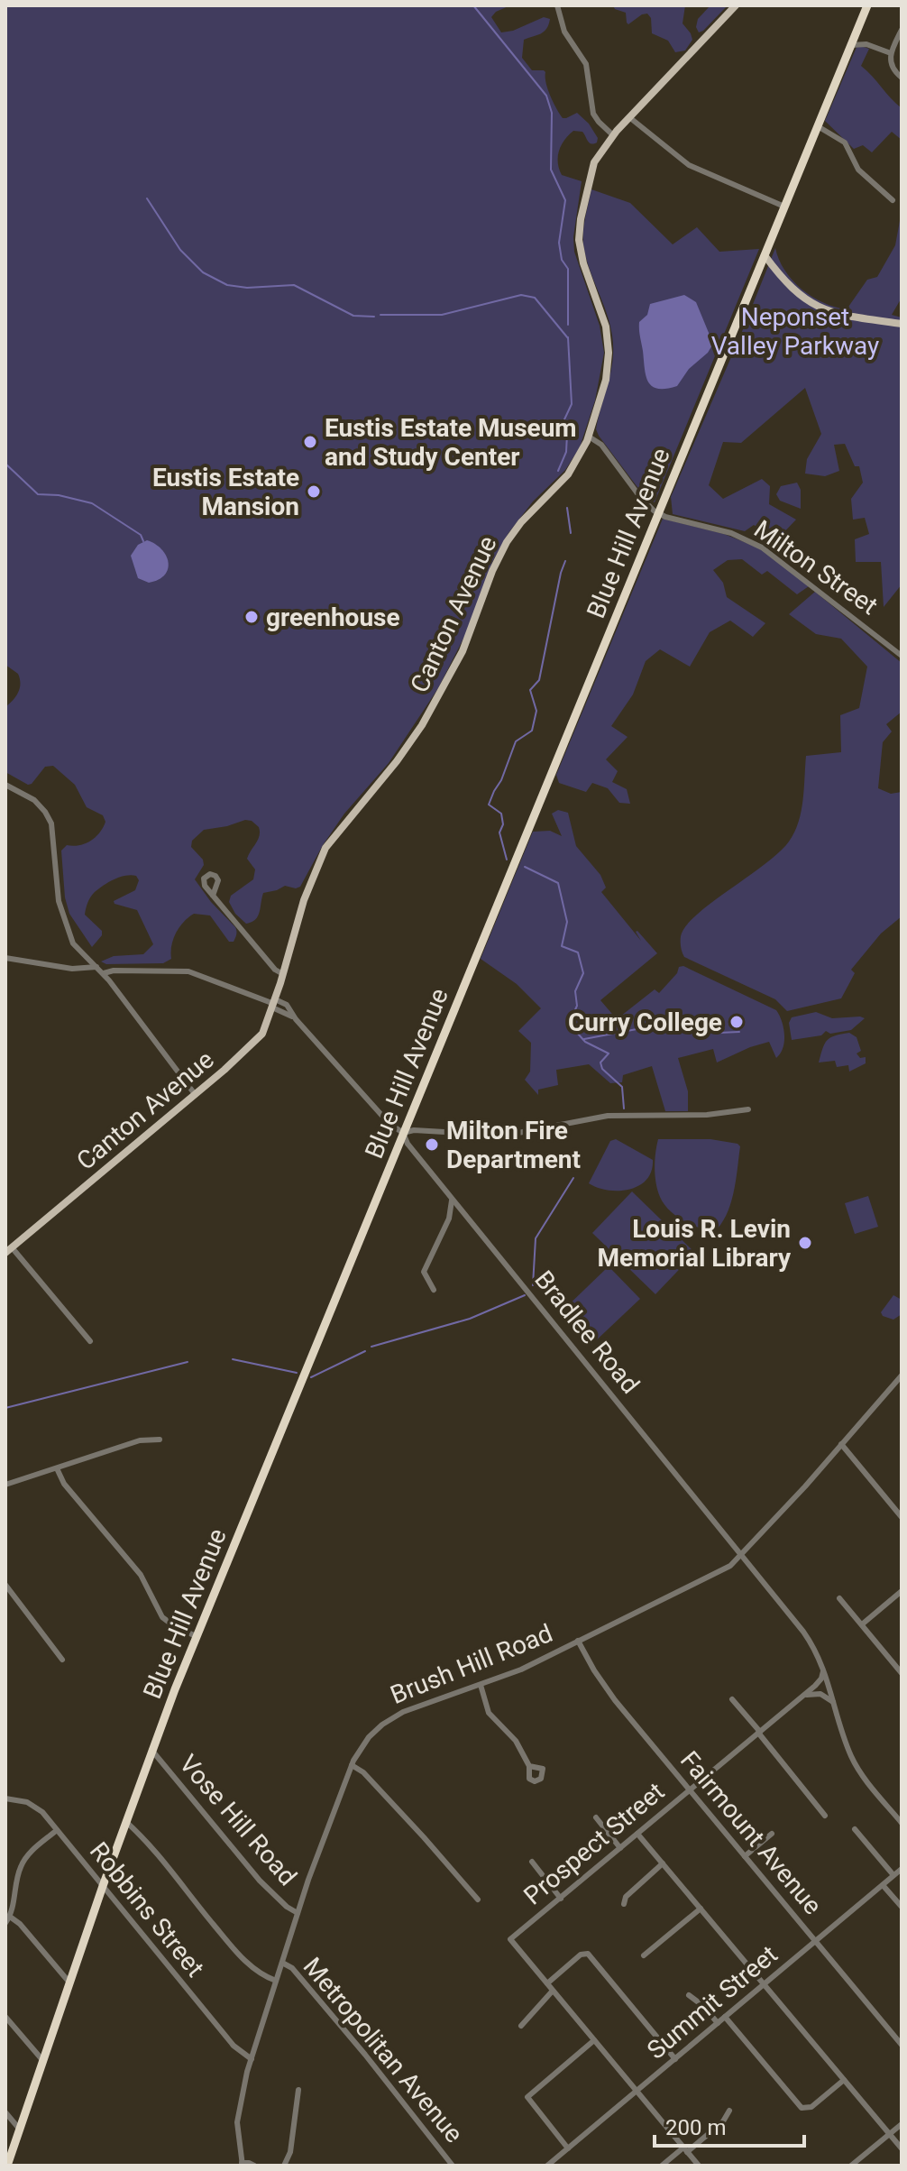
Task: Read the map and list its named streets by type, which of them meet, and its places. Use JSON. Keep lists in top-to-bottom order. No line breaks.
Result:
{"streets":{"highway":["Blue Hill Avenue"],"main road":["Canton Avenue"],"street":["Milton Street","Bradlee Road","Brush Hill Road","Vose Hill Road","Fairmount Avenue","Prospect Street","Robbins Street","Summit Street","Metropolitan Avenue"]},"crossings":[["Blue Hill Avenue","Milton Street"],["Blue Hill Avenue","Bradlee Road"],["Blue Hill Avenue","Vose Hill Road"],["Blue Hill Avenue","Robbins Street"],["Canton Avenue","Bradlee Road"],["Bradlee Road","Brush Hill Road"],["Bradlee Road","Prospect Street"],["Brush Hill Road","Vose Hill Road"],["Brush Hill Road","Fairmount Avenue"],["Brush Hill Road","Robbins Street"],["Brush Hill Road","Metropolitan Avenue"],["Fairmount Avenue","Prospect Street"],["Fairmount Avenue","Summit Street"]],"parks":["Neponset Valley Parkway"],"places":["Eustis Estate Museum and Study Center","Eustis Estate Mansion","greenhouse","Curry College","Milton Fire Department","Louis R. Levin Memorial Library"],"scale_bar":"200 m"}
